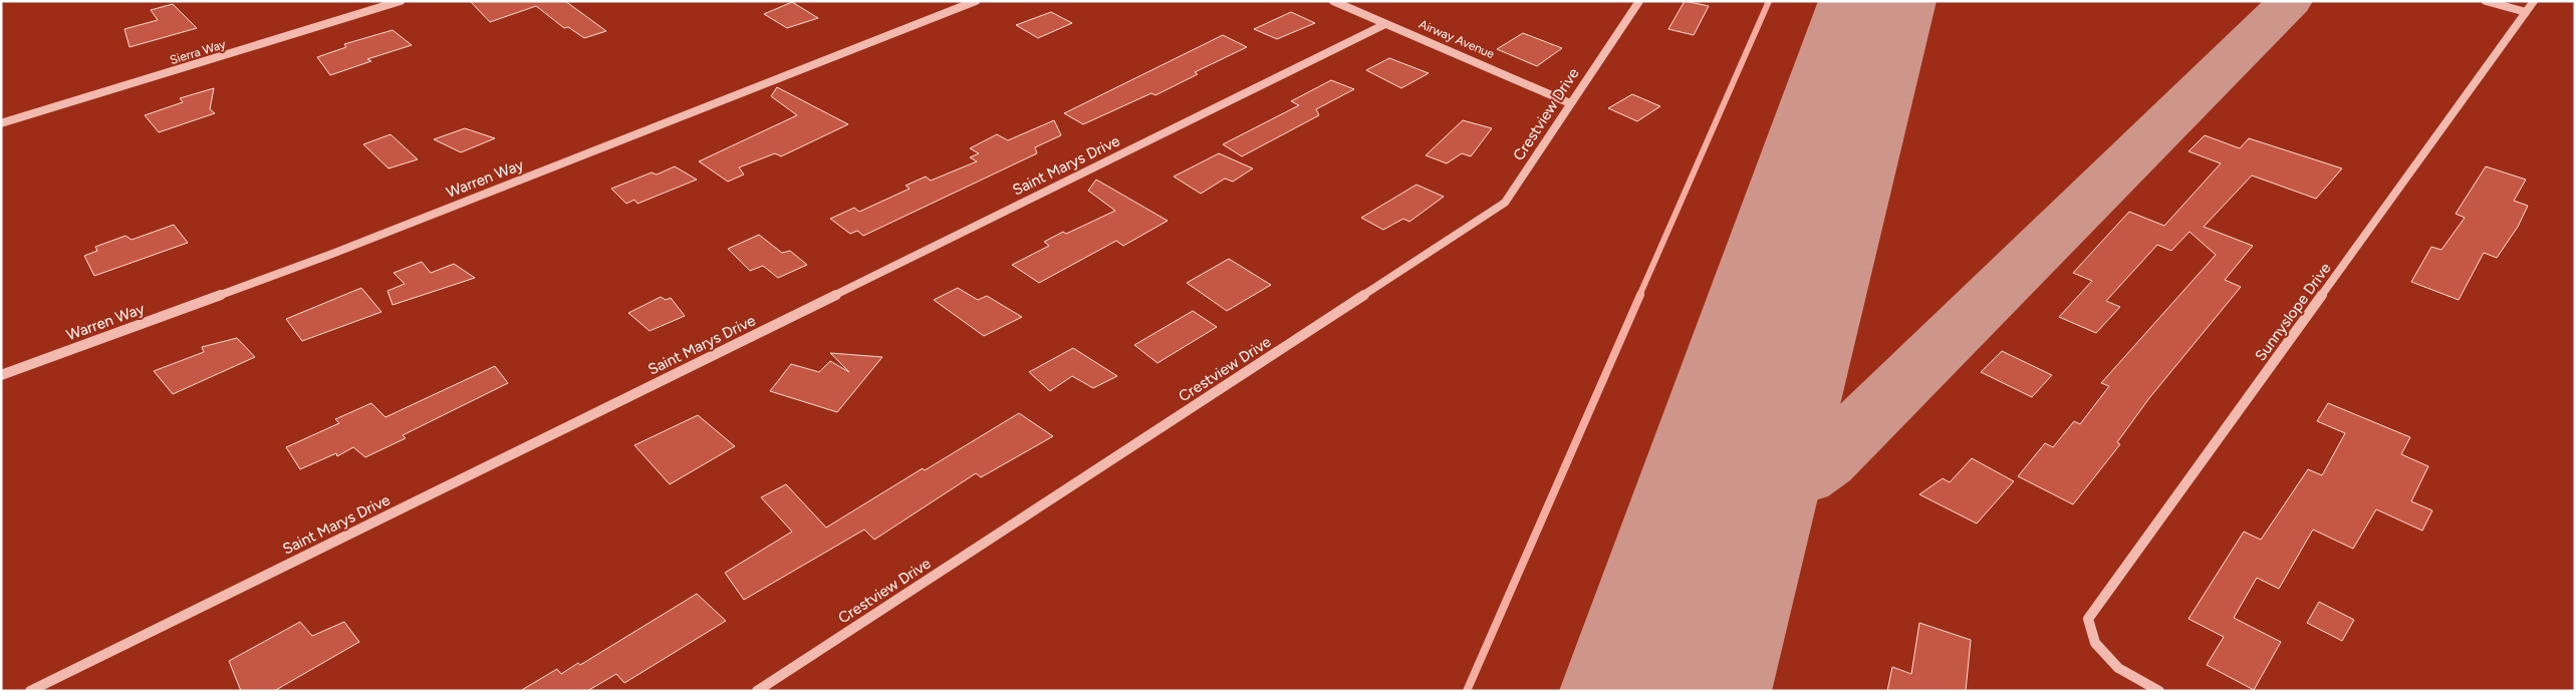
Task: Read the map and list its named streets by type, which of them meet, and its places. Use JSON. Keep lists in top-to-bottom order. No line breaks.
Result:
{"streets":{"street":["Airway Avenue","Sierra Way","Crestview Drive","Saint Marys Drive","Warren Way","Sunnyslope Drive"]},"crossings":[["Airway Avenue","Crestview Drive"],["Airway Avenue","Saint Marys Drive"]]}
